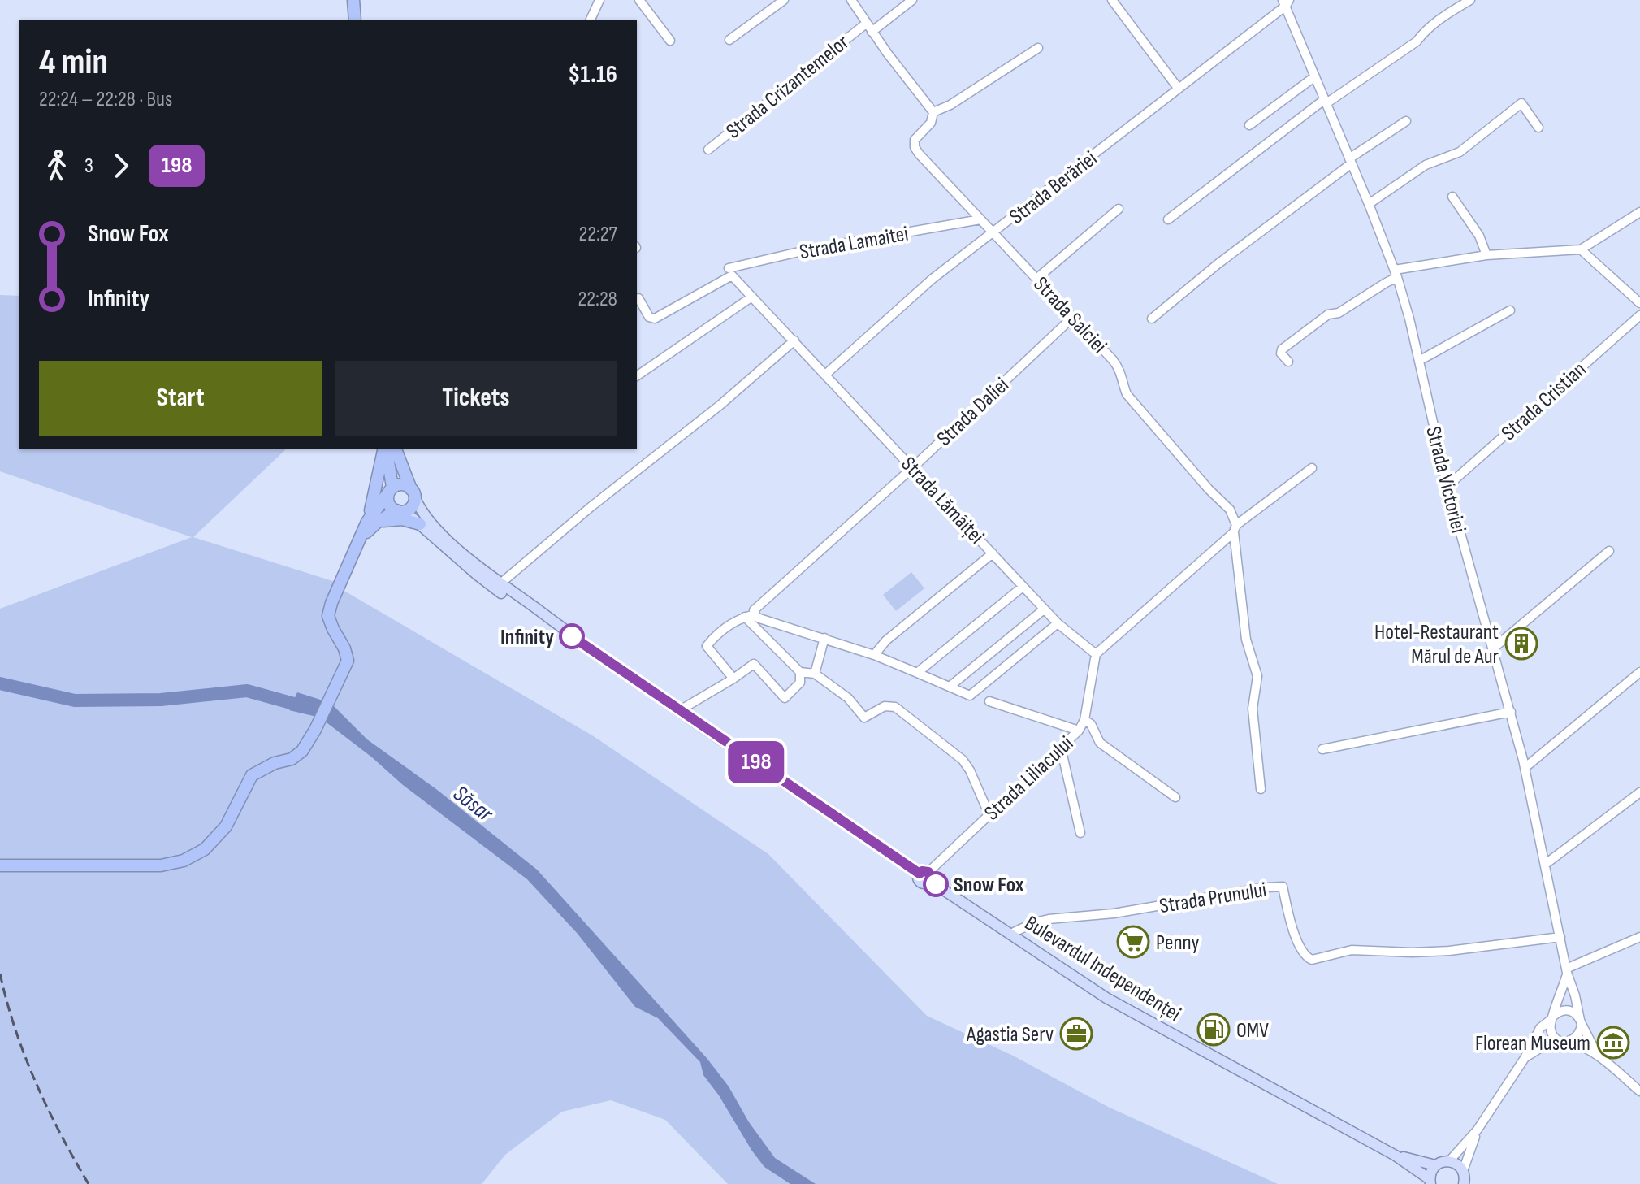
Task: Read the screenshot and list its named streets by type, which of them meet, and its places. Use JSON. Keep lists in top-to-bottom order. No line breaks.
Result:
{"streets":{"highway":["Bulevardul Independenței"],"street":["Strada Crizantemelor","Strada Berăriei","Strada Lamaitei","Strada Salciei","Strada Cristian","Strada Daliei","Strada Victoriei","Strada Lămâiței","Strada Liliacului","Strada Prunului"]},"crossings":[["Strada Berăriei","Strada Salciei"],["Strada Berăriei","Strada Victoriei"],["Strada Berăriei","Strada Lămâiței"],["Strada Lamaitei","Strada Salciei"],["Strada Lamaitei","Strada Lămâiței"],["Strada Salciei","Strada Daliei"],["Strada Cristian","Strada Victoriei"],["Strada Daliei","Strada Lămâiței"],["Strada Victoriei","Strada Prunului"],["Strada Lămâiței","Strada Liliacului"],["Strada Liliacului","Bulevardul Independenței"],["Strada Prunului","Bulevardul Independenței"]],"water":["Săsar"],"places":{"other":["Infinity","Snow Fox"],"building":["Hotel-Restaurant Mărul de Aur"],"supermarket":["Penny"],"fuel station":["OMV"],"office":["Agastia Serv"],"museum":["Florean Museum"]},"lines":["bus line 198"],"page":{"on_map":"198","heading":["4 min","22:24 – 22:28 · Bus","$1.16"],"legs":["3","198"],"list":[{"name":"Snow Fox","value":"22:27"},{"name":"Infinity","value":"22:28"}],"buttons":["Start","Tickets"]}}
